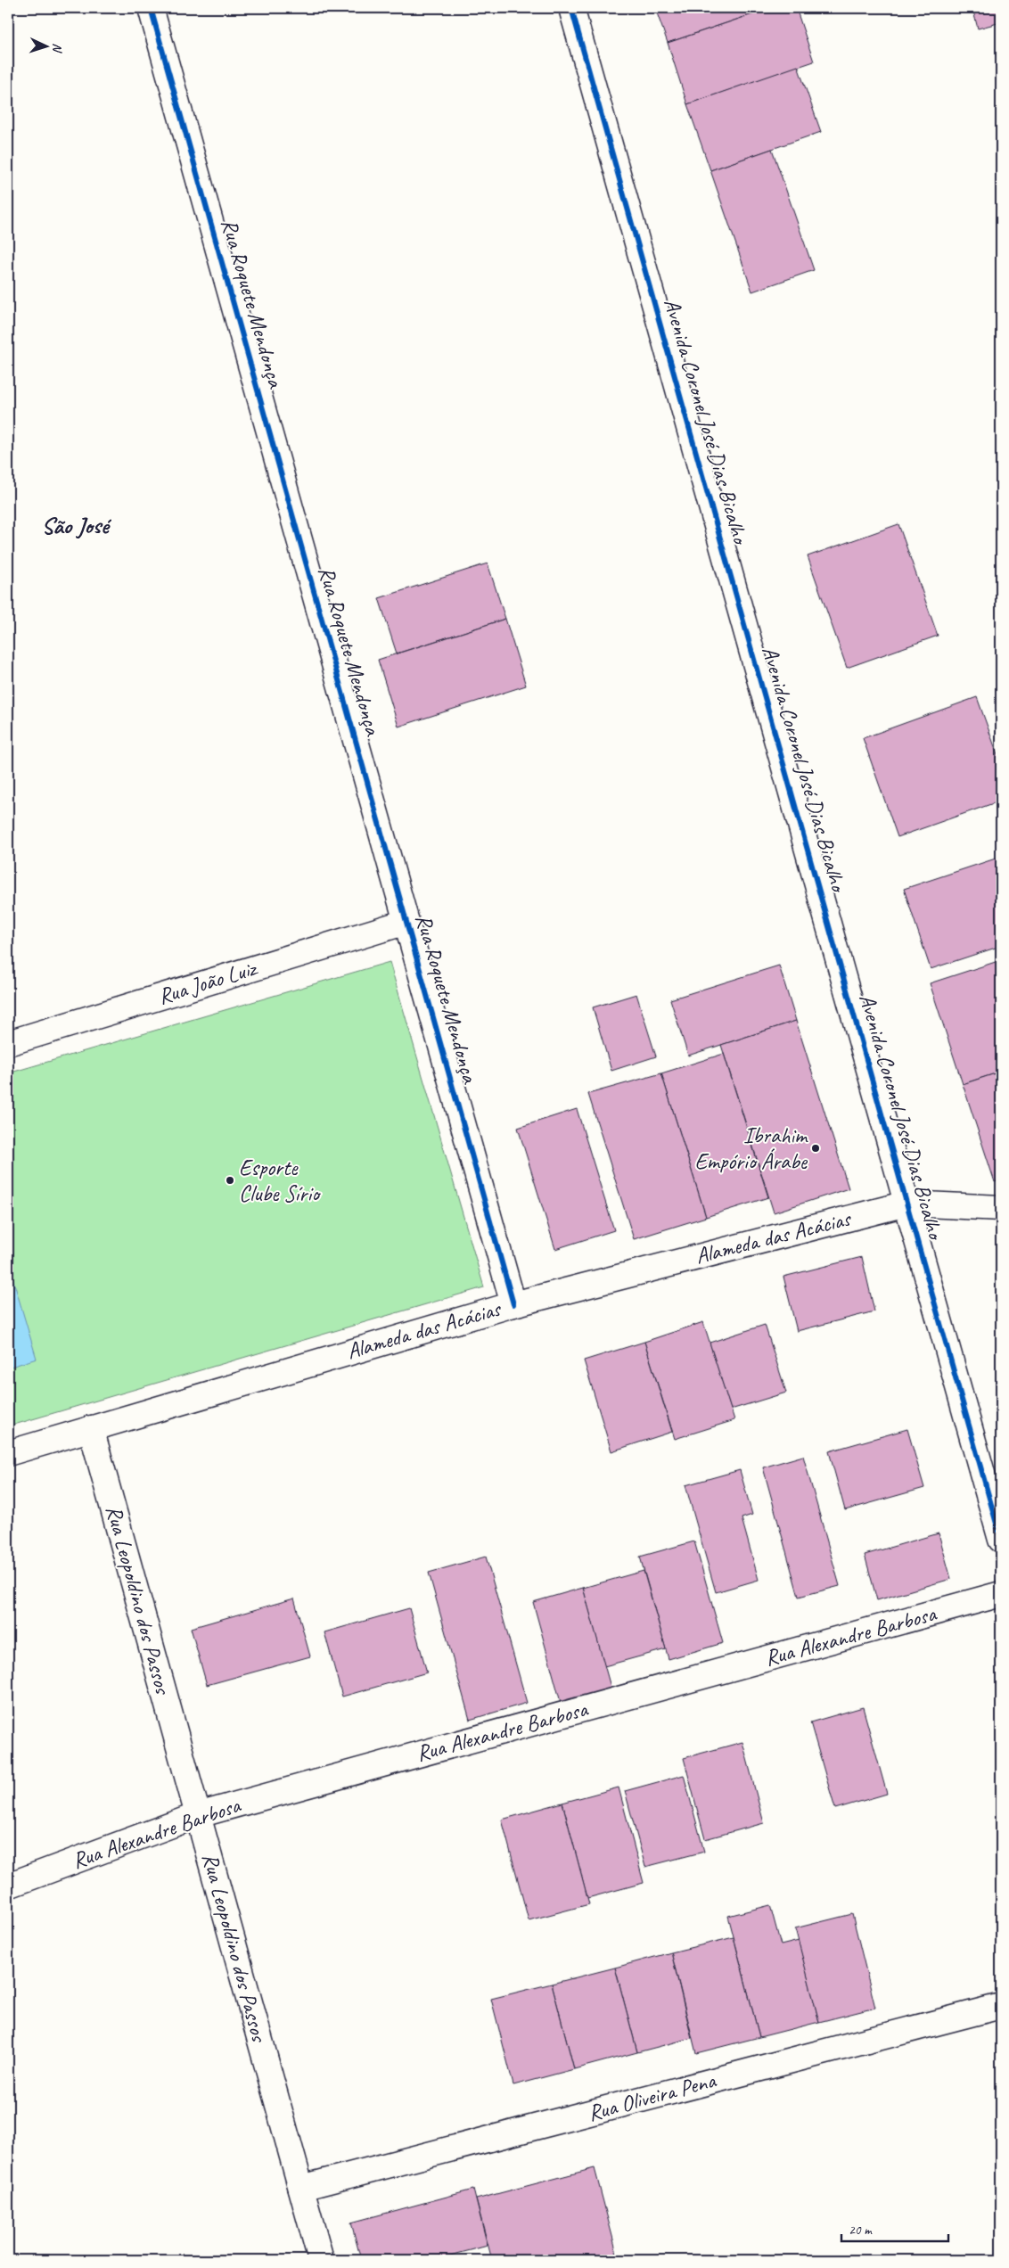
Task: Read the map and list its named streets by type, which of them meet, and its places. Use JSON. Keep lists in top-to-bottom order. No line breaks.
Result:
{"streets":{"street":["Rua Roquete Mendonça","Avenida Coronel José Dias Bicalho","Rua João Luiz","Alameda das Acácias","Rua Leopoldino dos Passos","Rua Alexandre Barbosa","Rua Oliveira Pena"]},"crossings":[["Rua Roquete Mendonça","Rua João Luiz"],["Rua Roquete Mendonça","Alameda das Acácias"],["Avenida Coronel José Dias Bicalho","Alameda das Acácias"],["Alameda das Acácias","Rua Leopoldino dos Passos"],["Rua Leopoldino dos Passos","Rua Alexandre Barbosa"],["Rua Leopoldino dos Passos","Rua Oliveira Pena"]],"districts":["São José"],"places":["Ibrahim Empório Árabe","Esporte Clube Sírio"],"scale_bar":"20 m","north":"right"}
